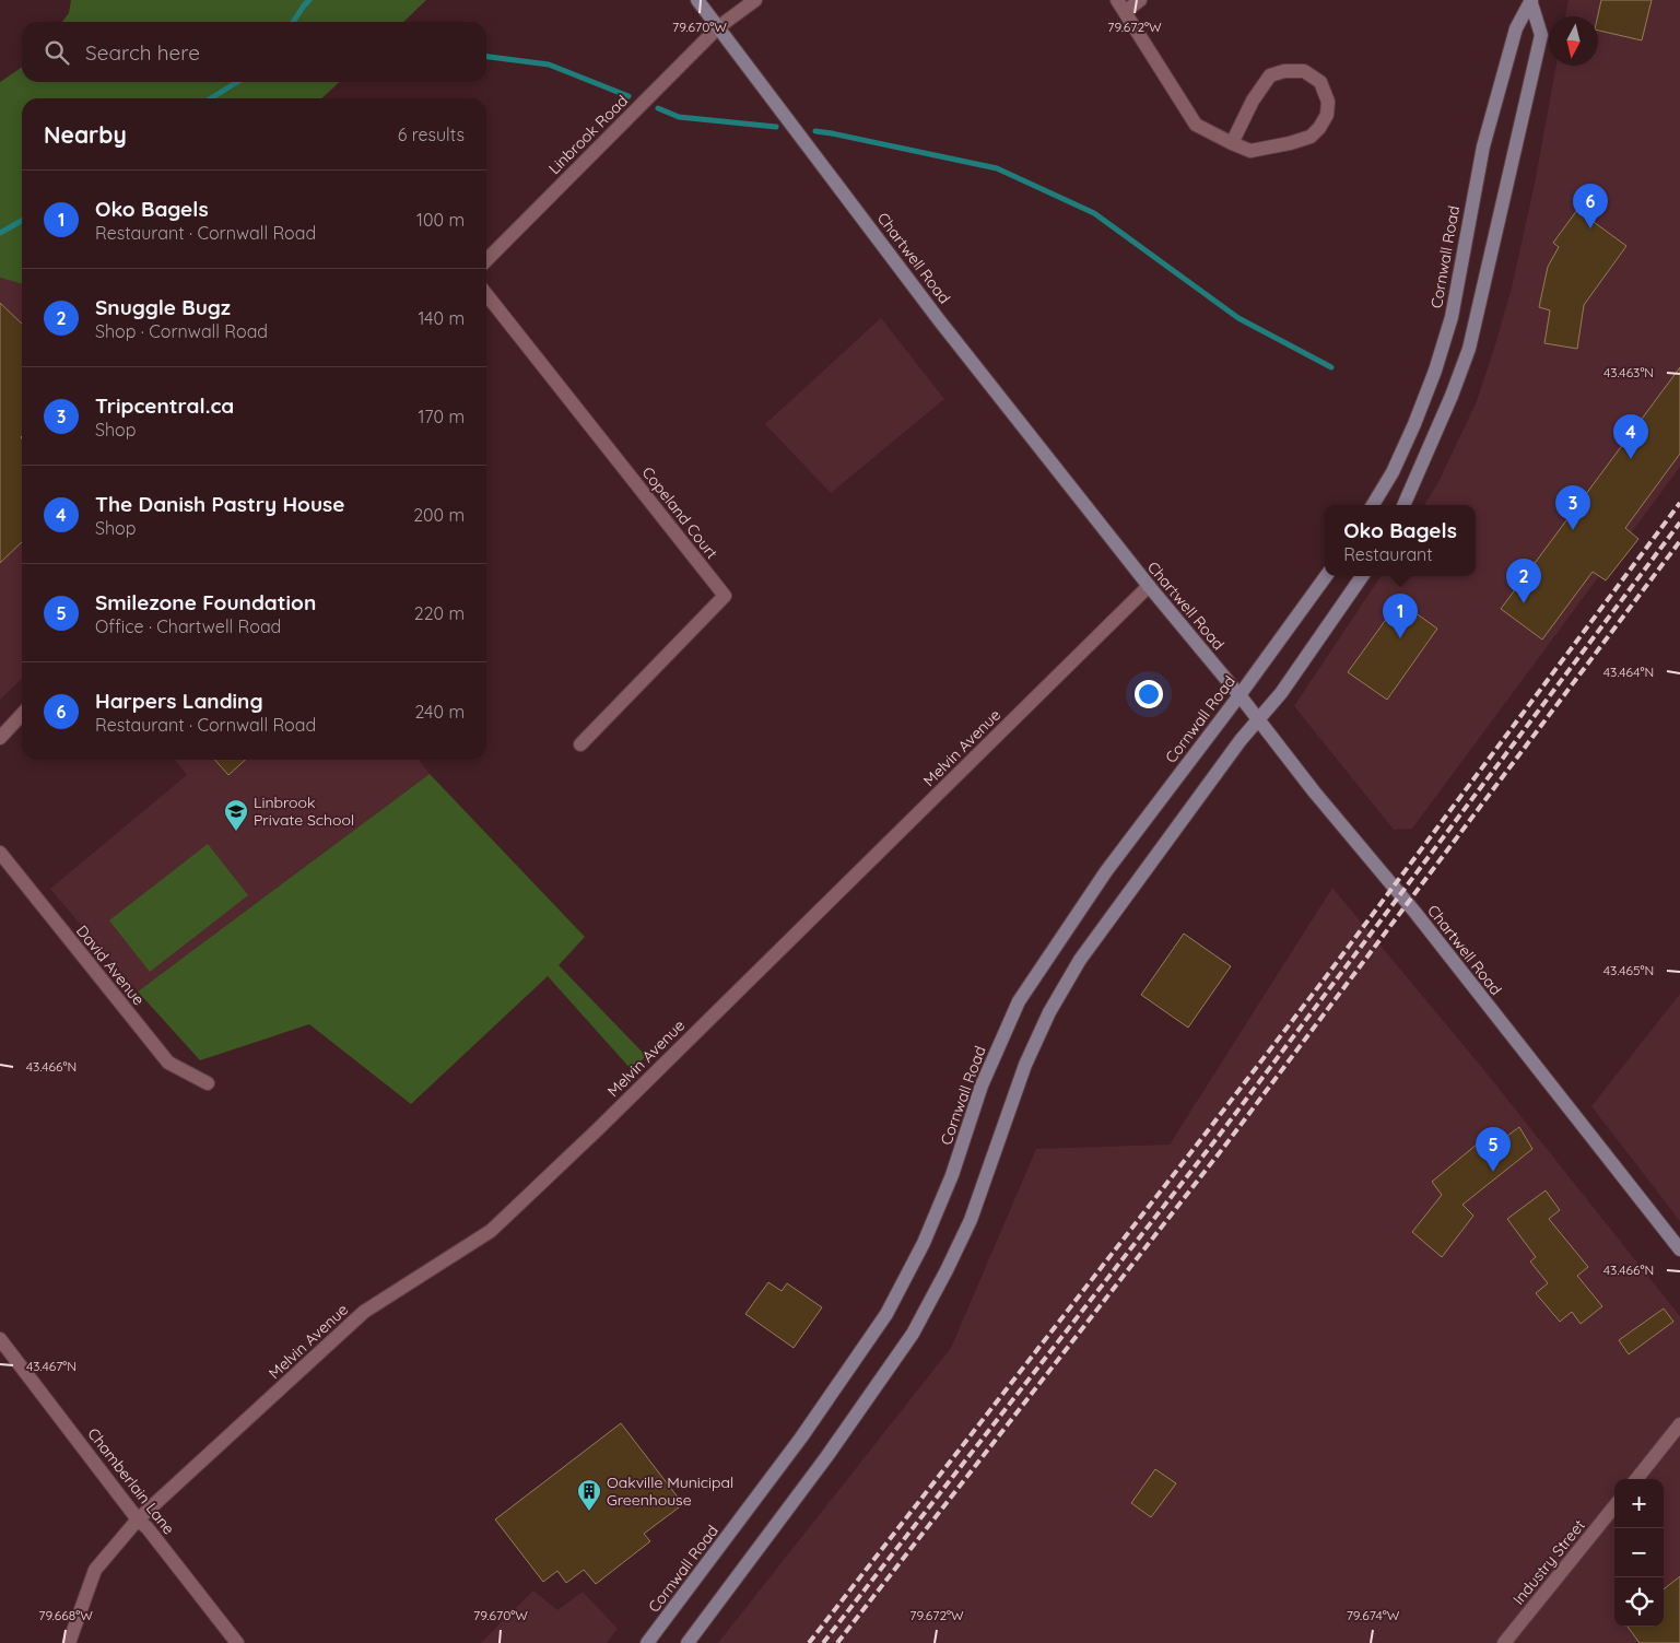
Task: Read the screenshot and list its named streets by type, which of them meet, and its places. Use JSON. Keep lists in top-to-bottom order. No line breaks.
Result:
{"streets":{"main road":["Cornwall Road","Chartwell Road"],"street":["Linbrook Road","Copeland Court","Melvin Avenue","David Avenue","Chamberlain Lane","Industry Street"]},"crossings":[["Linbrook Road","Chartwell Road"],["Cornwall Road","Chartwell Road"],["Chartwell Road","Melvin Avenue"],["Melvin Avenue","Chamberlain Lane"]],"places":{"school or university":["Linbrook Private School"],"building":["Oakville Municipal Greenhouse"]},"north":"bottom","page":{"search":"Search here","heading":["Nearby","6 results"],"list":[{"mark":"1","name":"Oko Bagels","note":"Restaurant · Cornwall Road","value":"100 m"},{"mark":"2","name":"Snuggle Bugz","note":"Shop · Cornwall Road","value":"140 m"},{"mark":"3","name":"Tripcentral.ca","note":"Shop","value":"170 m"},{"mark":"4","name":"The Danish Pastry House","note":"Shop","value":"200 m"},{"mark":"5","name":"Smilezone Foundation","note":"Office · Chartwell Road","value":"220 m"},{"mark":"6","name":"Harpers Landing","note":"Restaurant · Cornwall Road","value":"240 m"}],"pins":["6","4","3","2","1","5"],"popup":["Oko Bagels","Restaurant"],"map_buttons":["+","−"]},"coordinates":["79.670°W","79.672°W","43.463°N","43.464°N","43.465°N","43.466°N","43.467°N","79.668°W","79.674°W"]}
